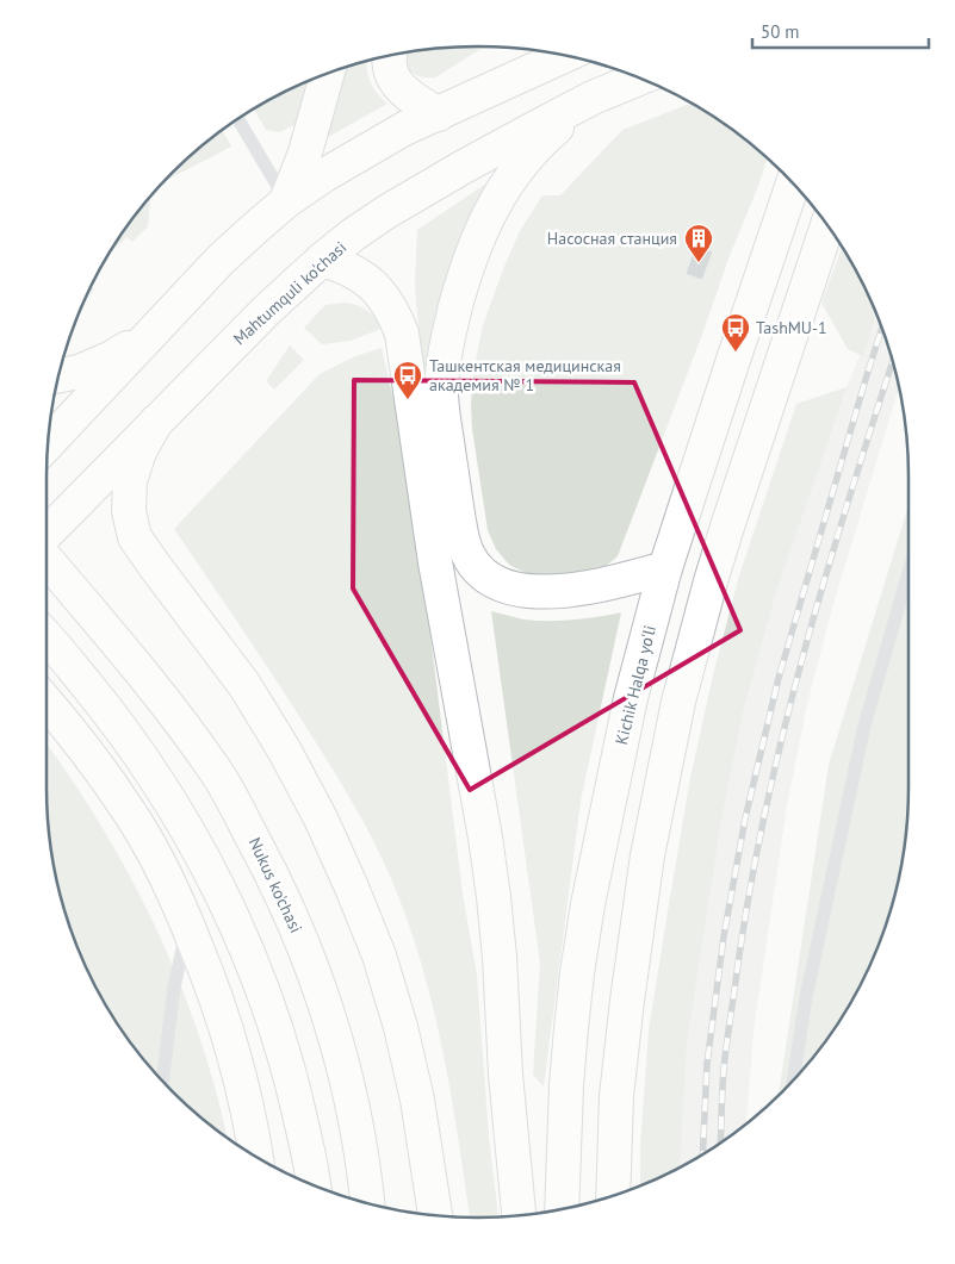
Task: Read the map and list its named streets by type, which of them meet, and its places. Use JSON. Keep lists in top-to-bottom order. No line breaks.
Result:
{"streets":{"main road":["Mahtumquli ko'chasi","Kichik Halqa yo'li","Nukus ko'chasi"]},"places":{"building":["Насосная станция"],"bus stop":["TashMU-1","Ташкентская медицинская академия № 1"]},"scale_bar":"50 m"}
